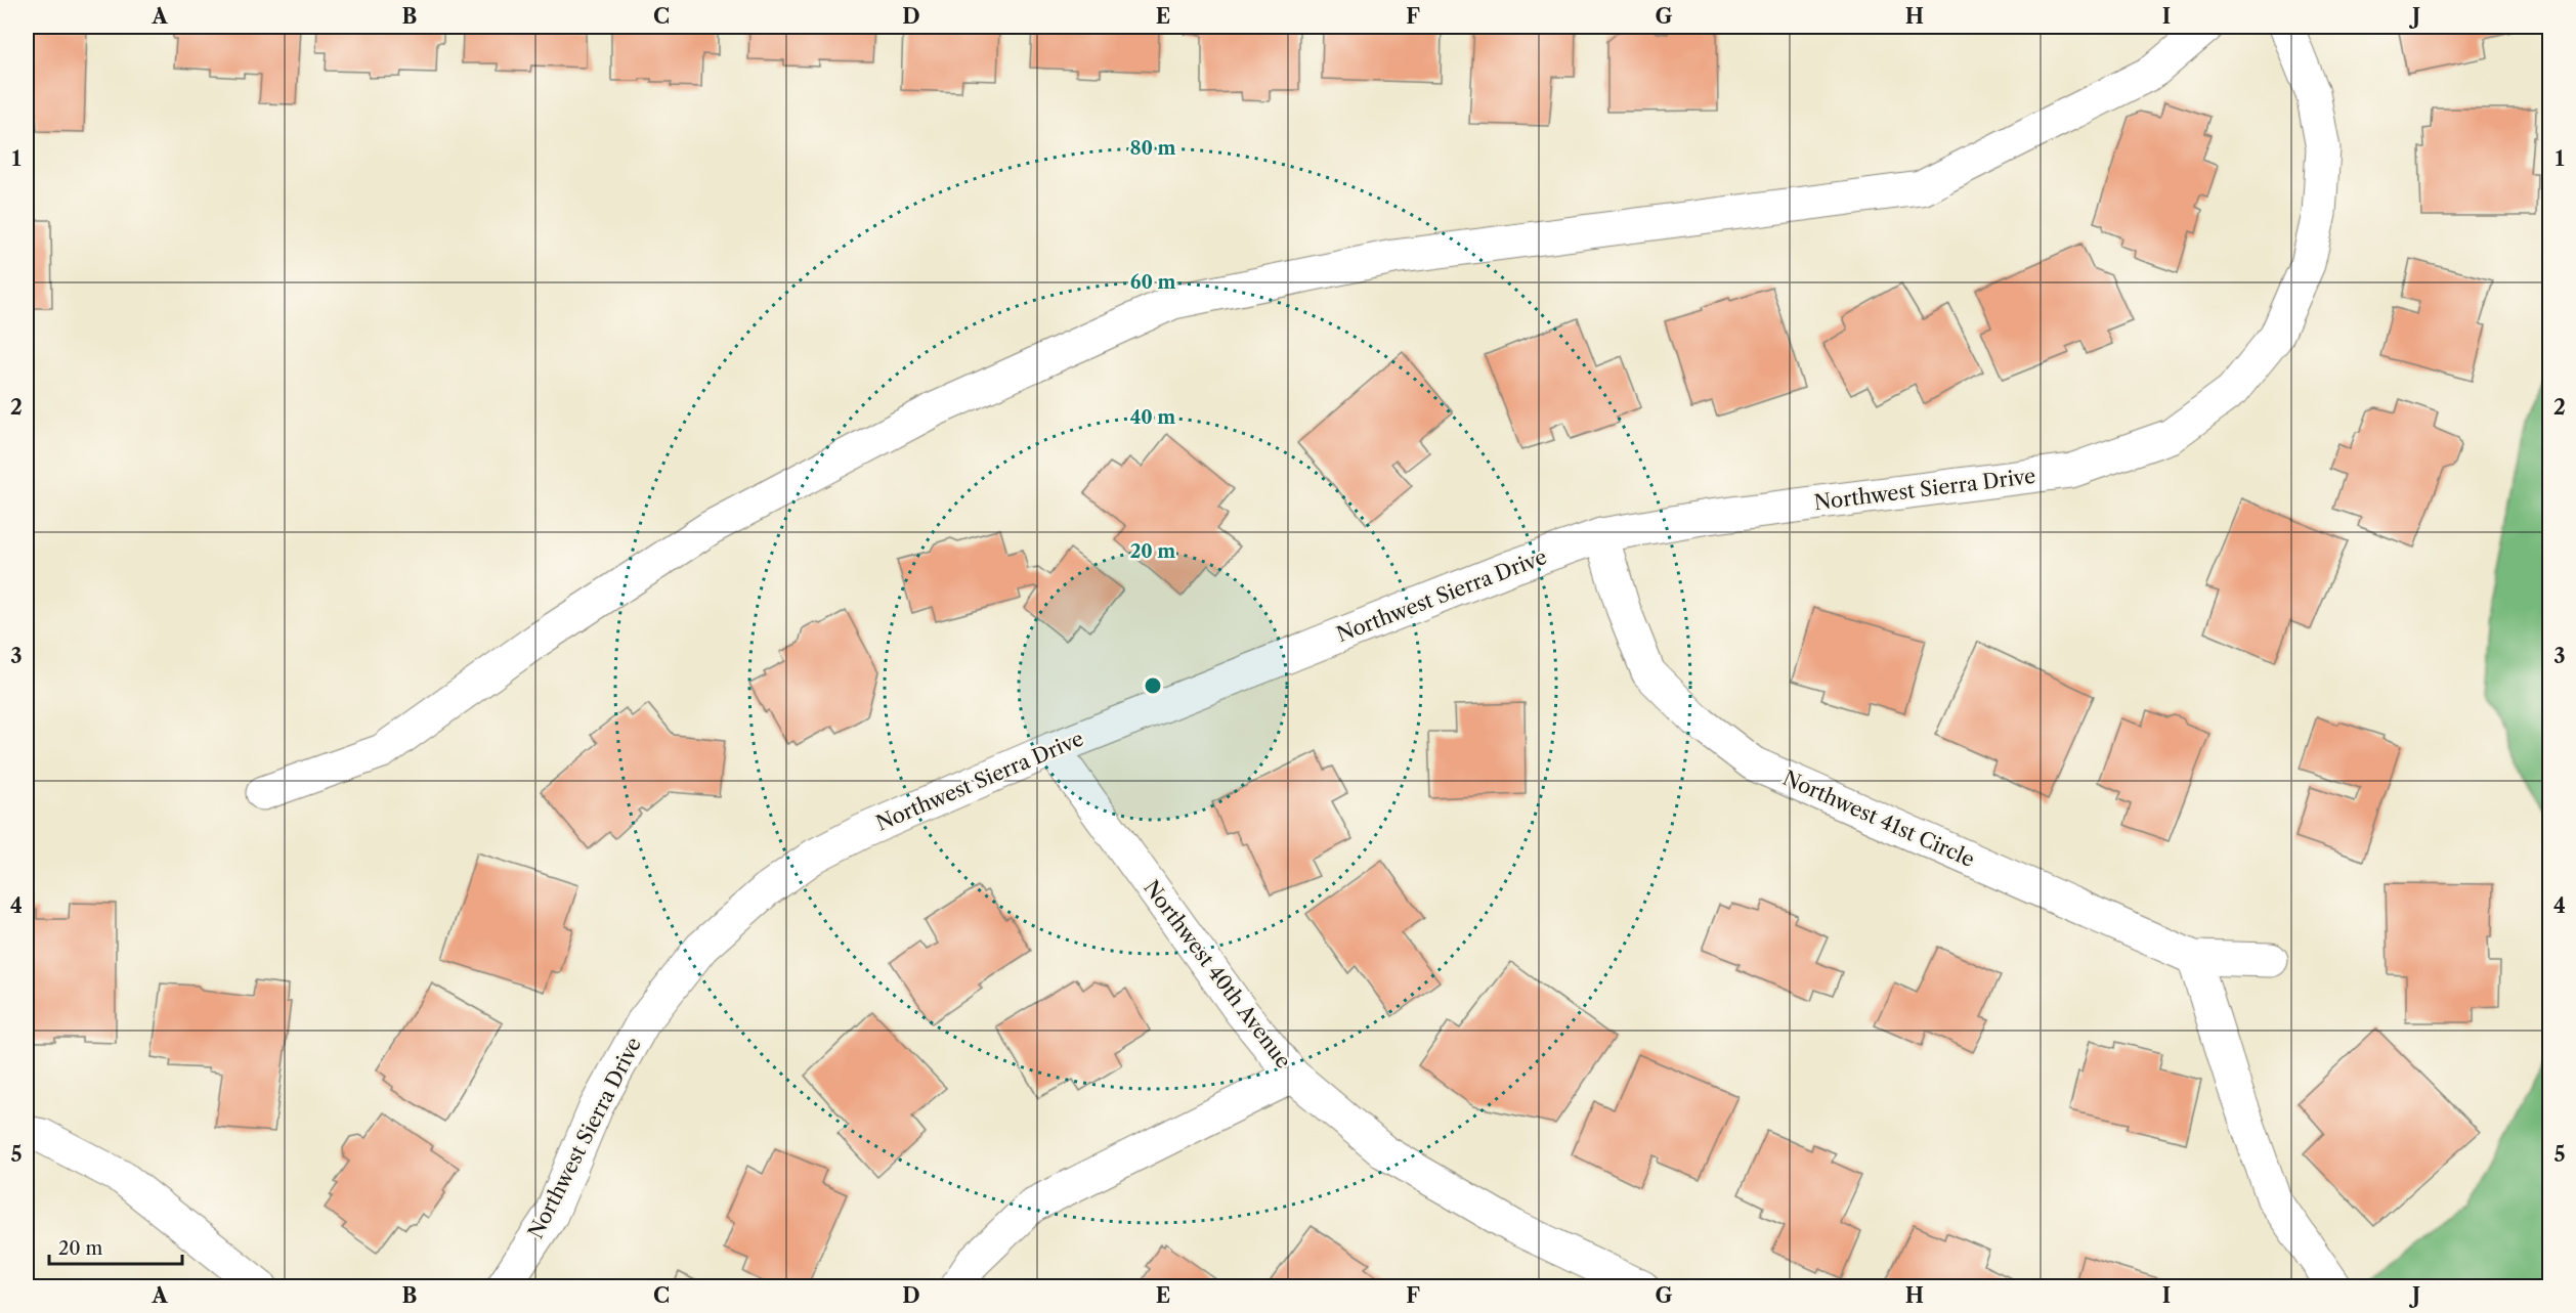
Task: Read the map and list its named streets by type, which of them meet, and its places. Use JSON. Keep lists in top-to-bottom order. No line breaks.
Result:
{"streets":{"street":["Northwest Sierra Drive","Northwest 41st Circle","Northwest 40th Avenue"]},"crossings":[["Northwest Sierra Drive","Northwest 41st Circle"],["Northwest Sierra Drive","Northwest 40th Avenue"]],"scale_bar":"20 m","grid":{"columns":["A","B","C","D","E","F","G","H","I","J"],"rows":["1","2","3","4","5"]},"rings":["80 m","60 m","40 m","20 m"]}
